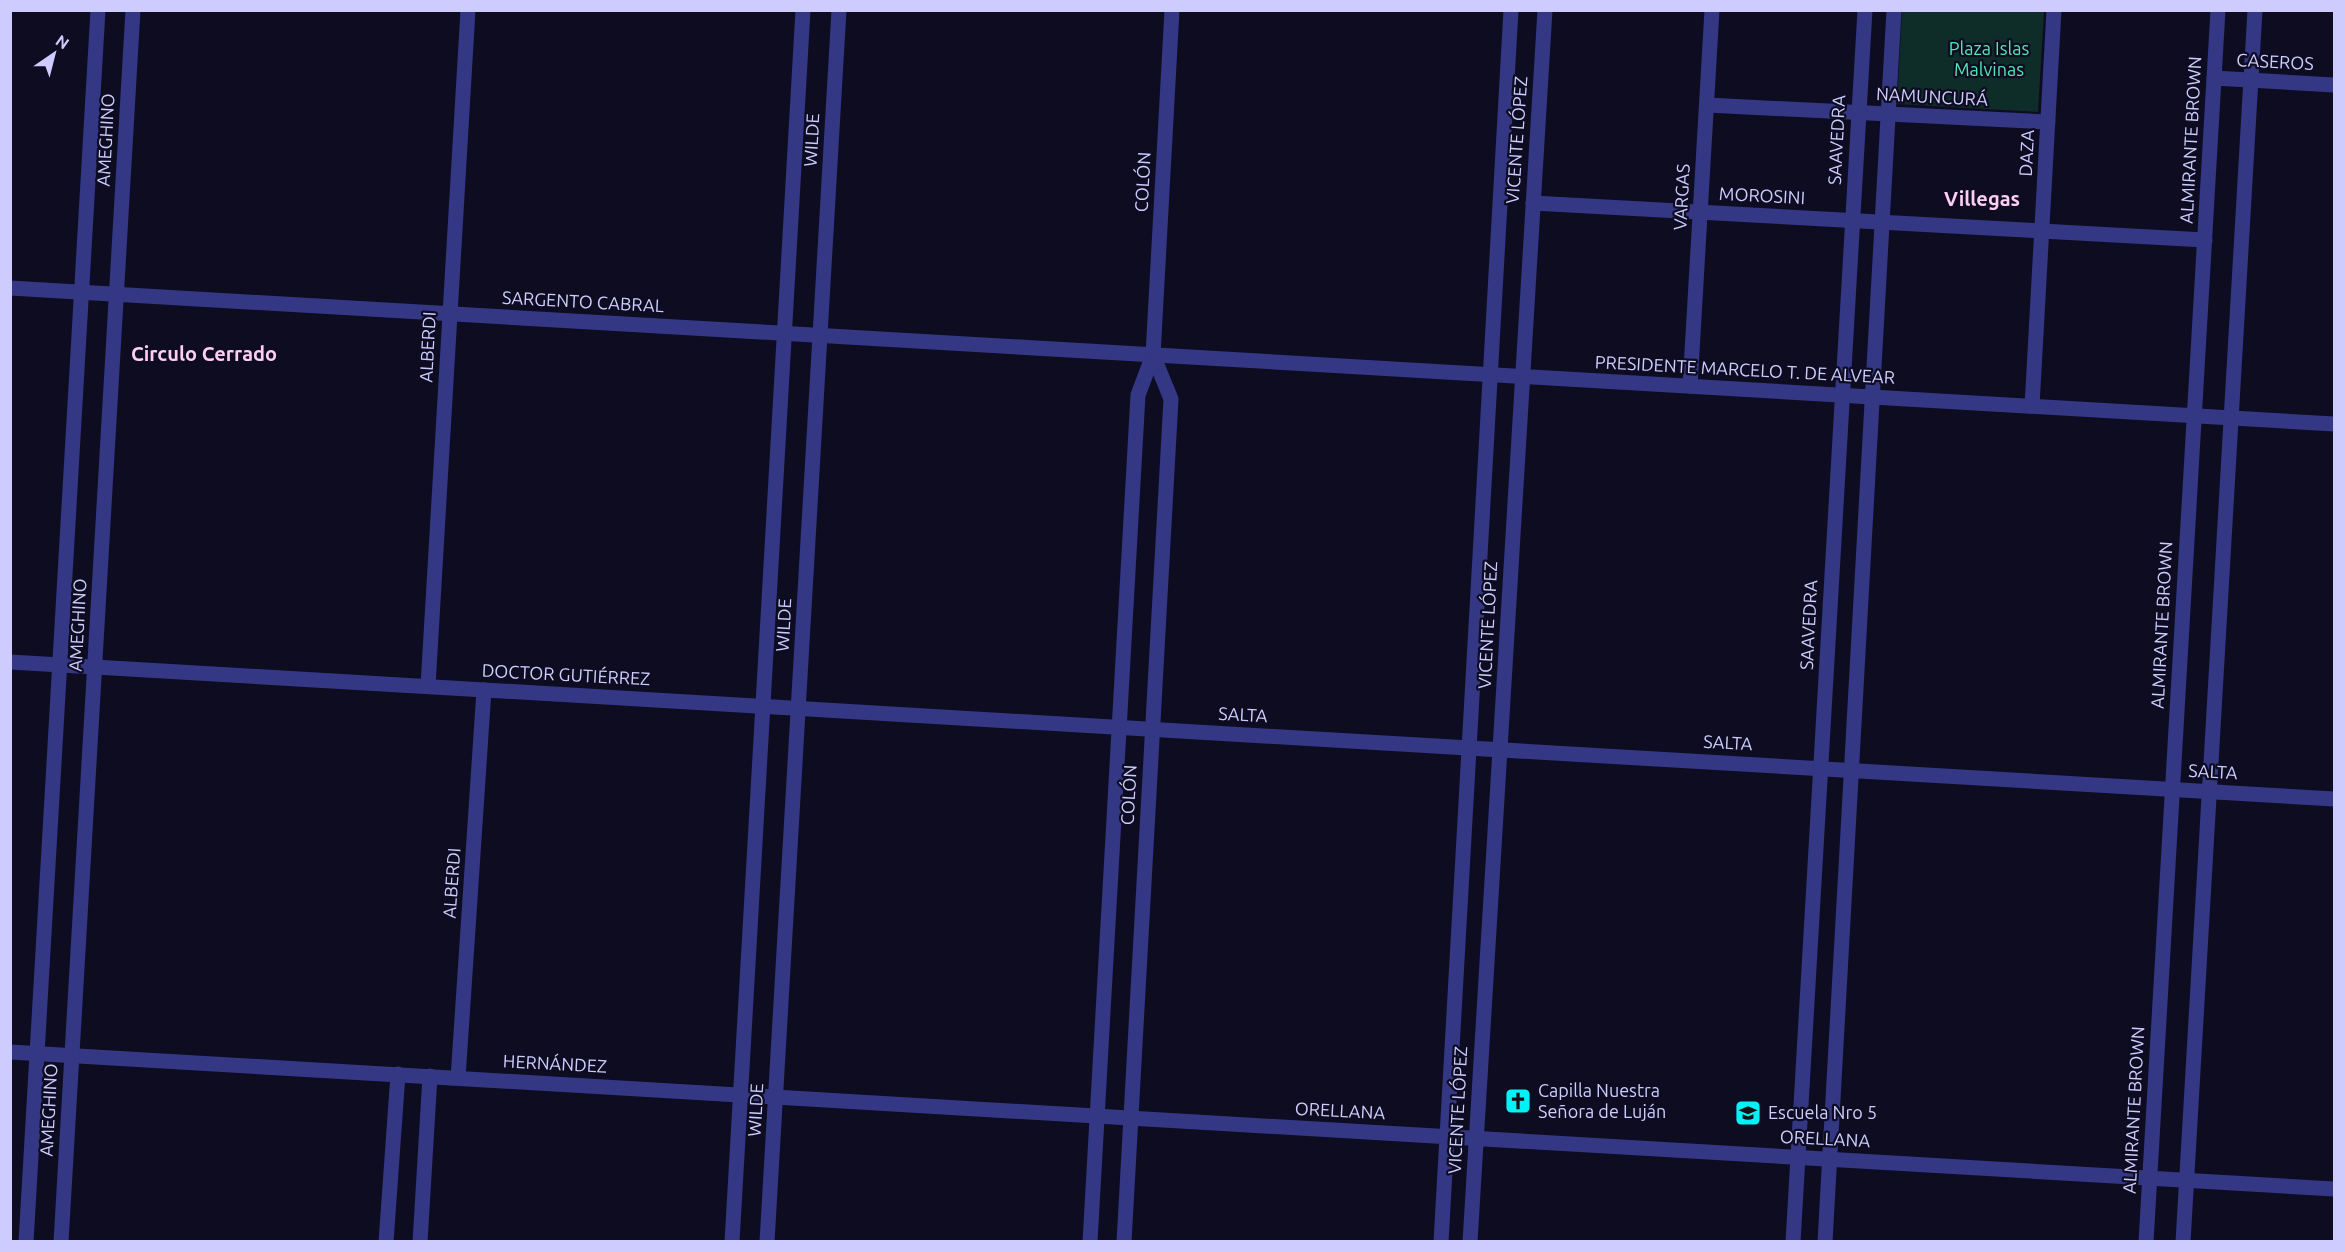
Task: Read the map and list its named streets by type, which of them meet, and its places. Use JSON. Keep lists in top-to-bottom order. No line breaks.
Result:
{"streets":{"street":["CASEROS","NAMUNCURÁ","AMEGHINO","WILDE","VICENTE LÓPEZ","SAAVEDRA","ALMIRANTE BROWN","DAZA","COLÓN","MOROSINI","VARGAS","SARGENTO CABRAL","ALBERDI","PRESIDENTE MARCELO T. DE ALVEAR","DOCTOR GUTIÉRREZ","SALTA","HERNÁNDEZ","ORELLANA"]},"crossings":[["CASEROS","ALMIRANTE BROWN"],["NAMUNCURÁ","SAAVEDRA"],["NAMUNCURÁ","DAZA"],["NAMUNCURÁ","VARGAS"],["AMEGHINO","SARGENTO CABRAL"],["AMEGHINO","DOCTOR GUTIÉRREZ"],["AMEGHINO","HERNÁNDEZ"],["WILDE","SARGENTO CABRAL"],["WILDE","DOCTOR GUTIÉRREZ"],["WILDE","HERNÁNDEZ"],["VICENTE LÓPEZ","MOROSINI"],["VICENTE LÓPEZ","PRESIDENTE MARCELO T. DE ALVEAR"],["VICENTE LÓPEZ","SALTA"],["VICENTE LÓPEZ","ORELLANA"],["SAAVEDRA","MOROSINI"],["SAAVEDRA","PRESIDENTE MARCELO T. DE ALVEAR"],["SAAVEDRA","SALTA"],["SAAVEDRA","ORELLANA"],["ALMIRANTE BROWN","MOROSINI"],["ALMIRANTE BROWN","PRESIDENTE MARCELO T. DE ALVEAR"],["ALMIRANTE BROWN","SALTA"],["ALMIRANTE BROWN","ORELLANA"],["DAZA","MOROSINI"],["DAZA","PRESIDENTE MARCELO T. DE ALVEAR"],["COLÓN","SARGENTO CABRAL"],["COLÓN","PRESIDENTE MARCELO T. DE ALVEAR"],["COLÓN","DOCTOR GUTIÉRREZ"],["COLÓN","SALTA"],["COLÓN","HERNÁNDEZ"],["COLÓN","ORELLANA"],["MOROSINI","VARGAS"],["VARGAS","PRESIDENTE MARCELO T. DE ALVEAR"],["SARGENTO CABRAL","ALBERDI"],["SARGENTO CABRAL","PRESIDENTE MARCELO T. DE ALVEAR"],["ALBERDI","DOCTOR GUTIÉRREZ"],["ALBERDI","HERNÁNDEZ"],["DOCTOR GUTIÉRREZ","SALTA"],["HERNÁNDEZ","ORELLANA"]],"districts":["Villegas","Circulo Cerrado"],"parks":["Plaza Islas Malvinas"],"places":{"church":["Capilla Nuestra Señora de Luján"],"school or university":["Escuela Nro 5"]},"north":"top right"}
